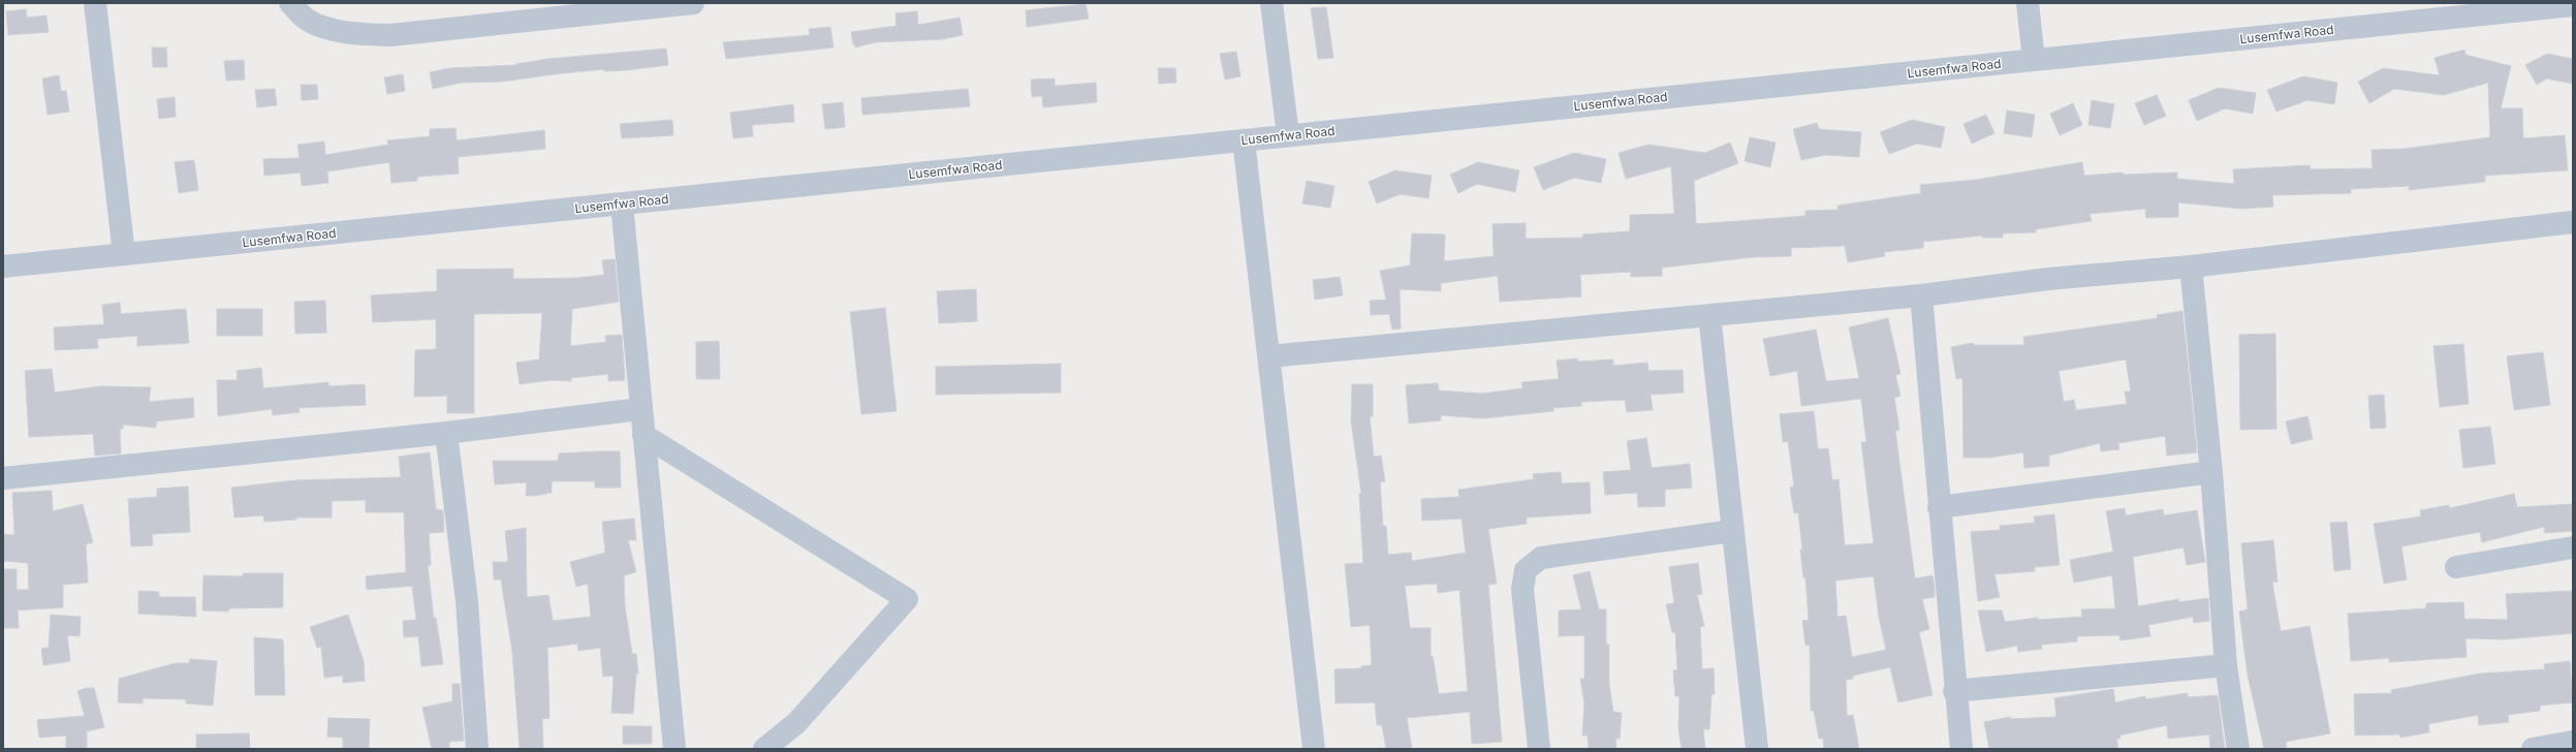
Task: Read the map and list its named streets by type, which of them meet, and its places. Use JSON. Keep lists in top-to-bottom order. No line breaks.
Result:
{"streets":{"street":["Lusemfwa Road"]}}
